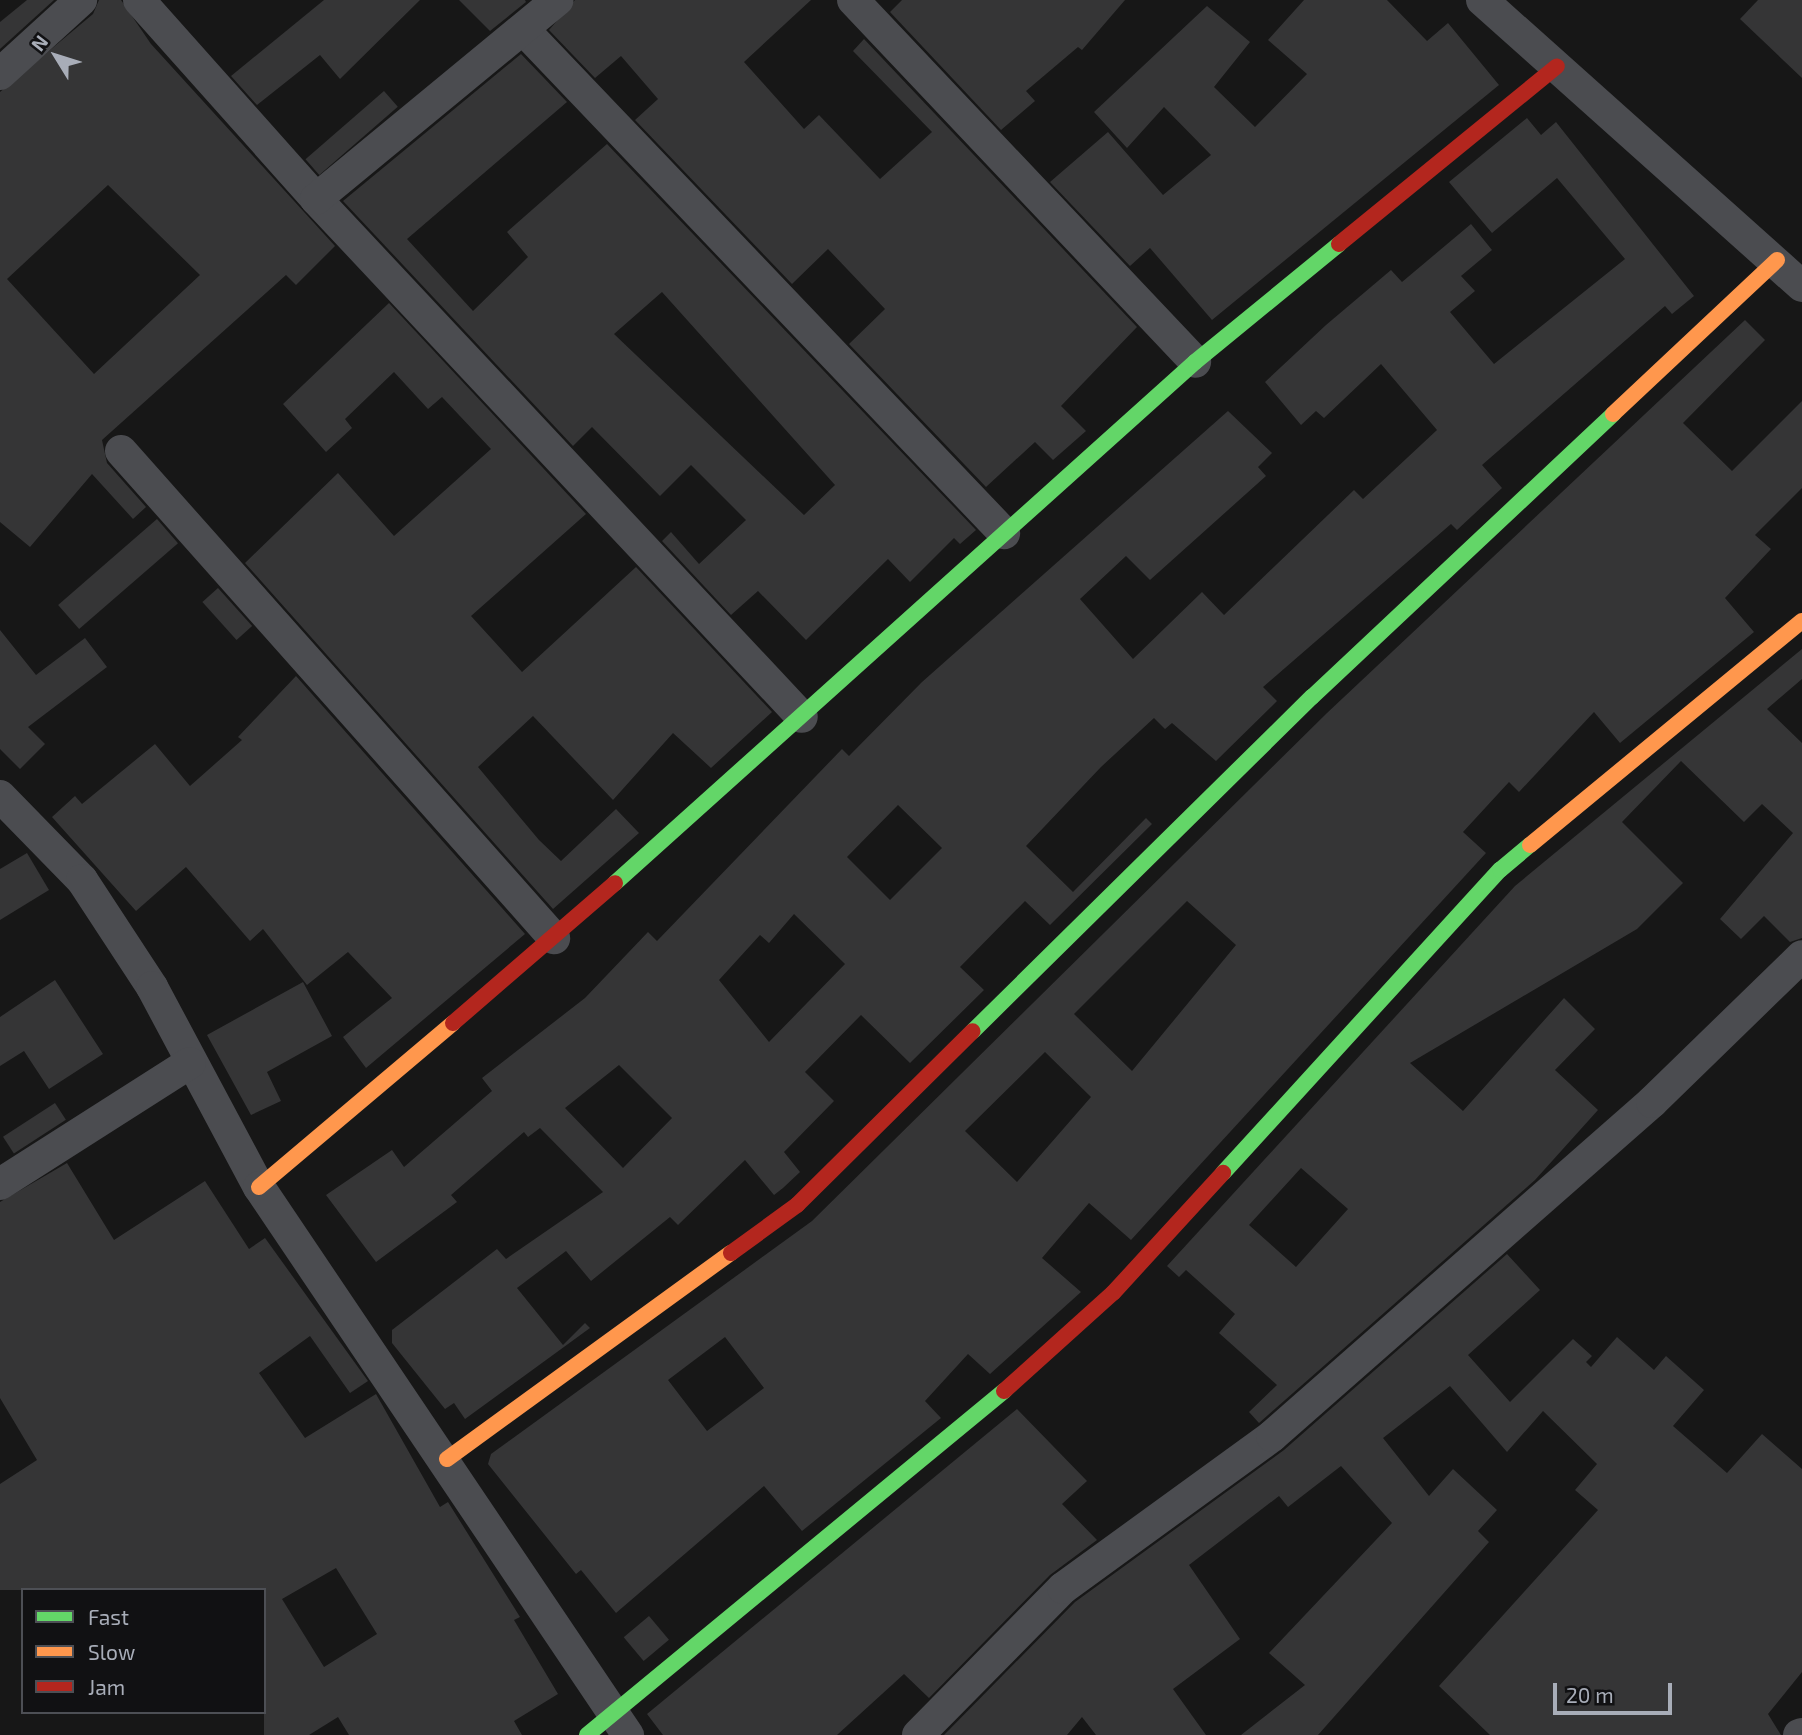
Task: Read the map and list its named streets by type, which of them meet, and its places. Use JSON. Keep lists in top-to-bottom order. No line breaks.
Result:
{"legend":["Fast","Slow","Jam"],"scale_bar":"20 m","north":"top left"}
